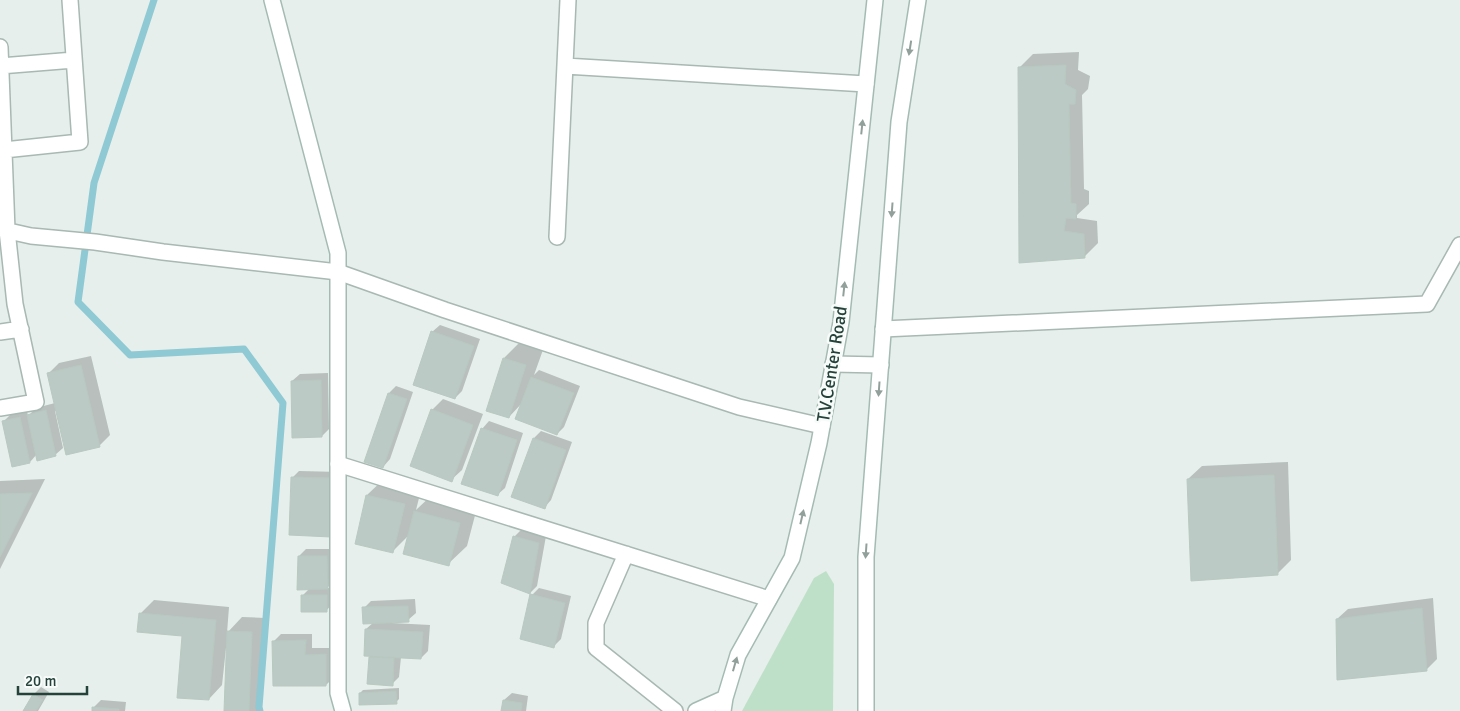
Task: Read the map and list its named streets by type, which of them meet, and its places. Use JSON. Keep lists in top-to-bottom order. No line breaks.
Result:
{"streets":{"street":["T.V.Center Road"]},"scale_bar":"20 m"}
